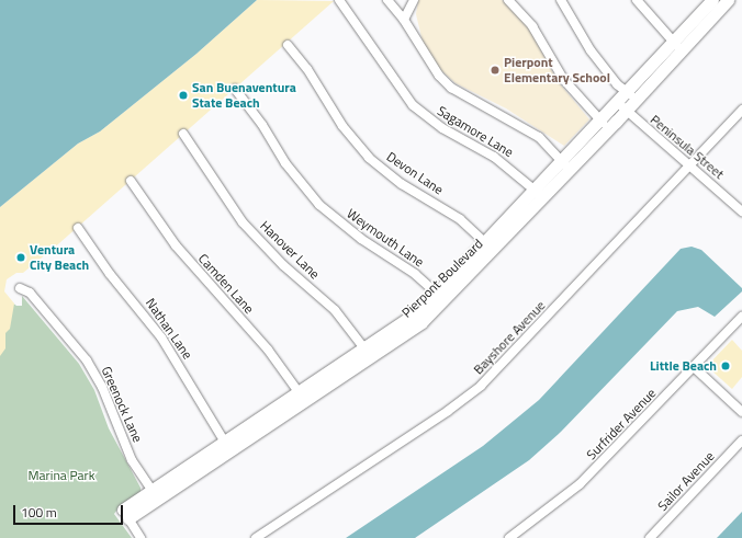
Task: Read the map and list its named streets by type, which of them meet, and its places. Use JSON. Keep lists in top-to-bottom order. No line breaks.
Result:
{"streets":{"street":["Sagamore Lane","Peninsula Street","Devon Lane","Weymouth Lane","Hanover Lane","Pierpont Boulevard","Camden Lane","Nathan Lane","Bayshore Avenue","Greenock Lane","Surfrider Avenue","Sailor Avenue"]},"crossings":[["Sagamore Lane","Pierpont Boulevard"],["Peninsula Street","Pierpont Boulevard"],["Peninsula Street","Bayshore Avenue"],["Devon Lane","Pierpont Boulevard"],["Weymouth Lane","Pierpont Boulevard"],["Hanover Lane","Pierpont Boulevard"],["Pierpont Boulevard","Camden Lane"],["Pierpont Boulevard","Nathan Lane"],["Pierpont Boulevard","Greenock Lane"]],"parks":["Marina Park"],"places":["Pierpont Elementary School","San Buenaventura State Beach","Ventura City Beach","Little Beach"],"scale_bar":"100 m"}
